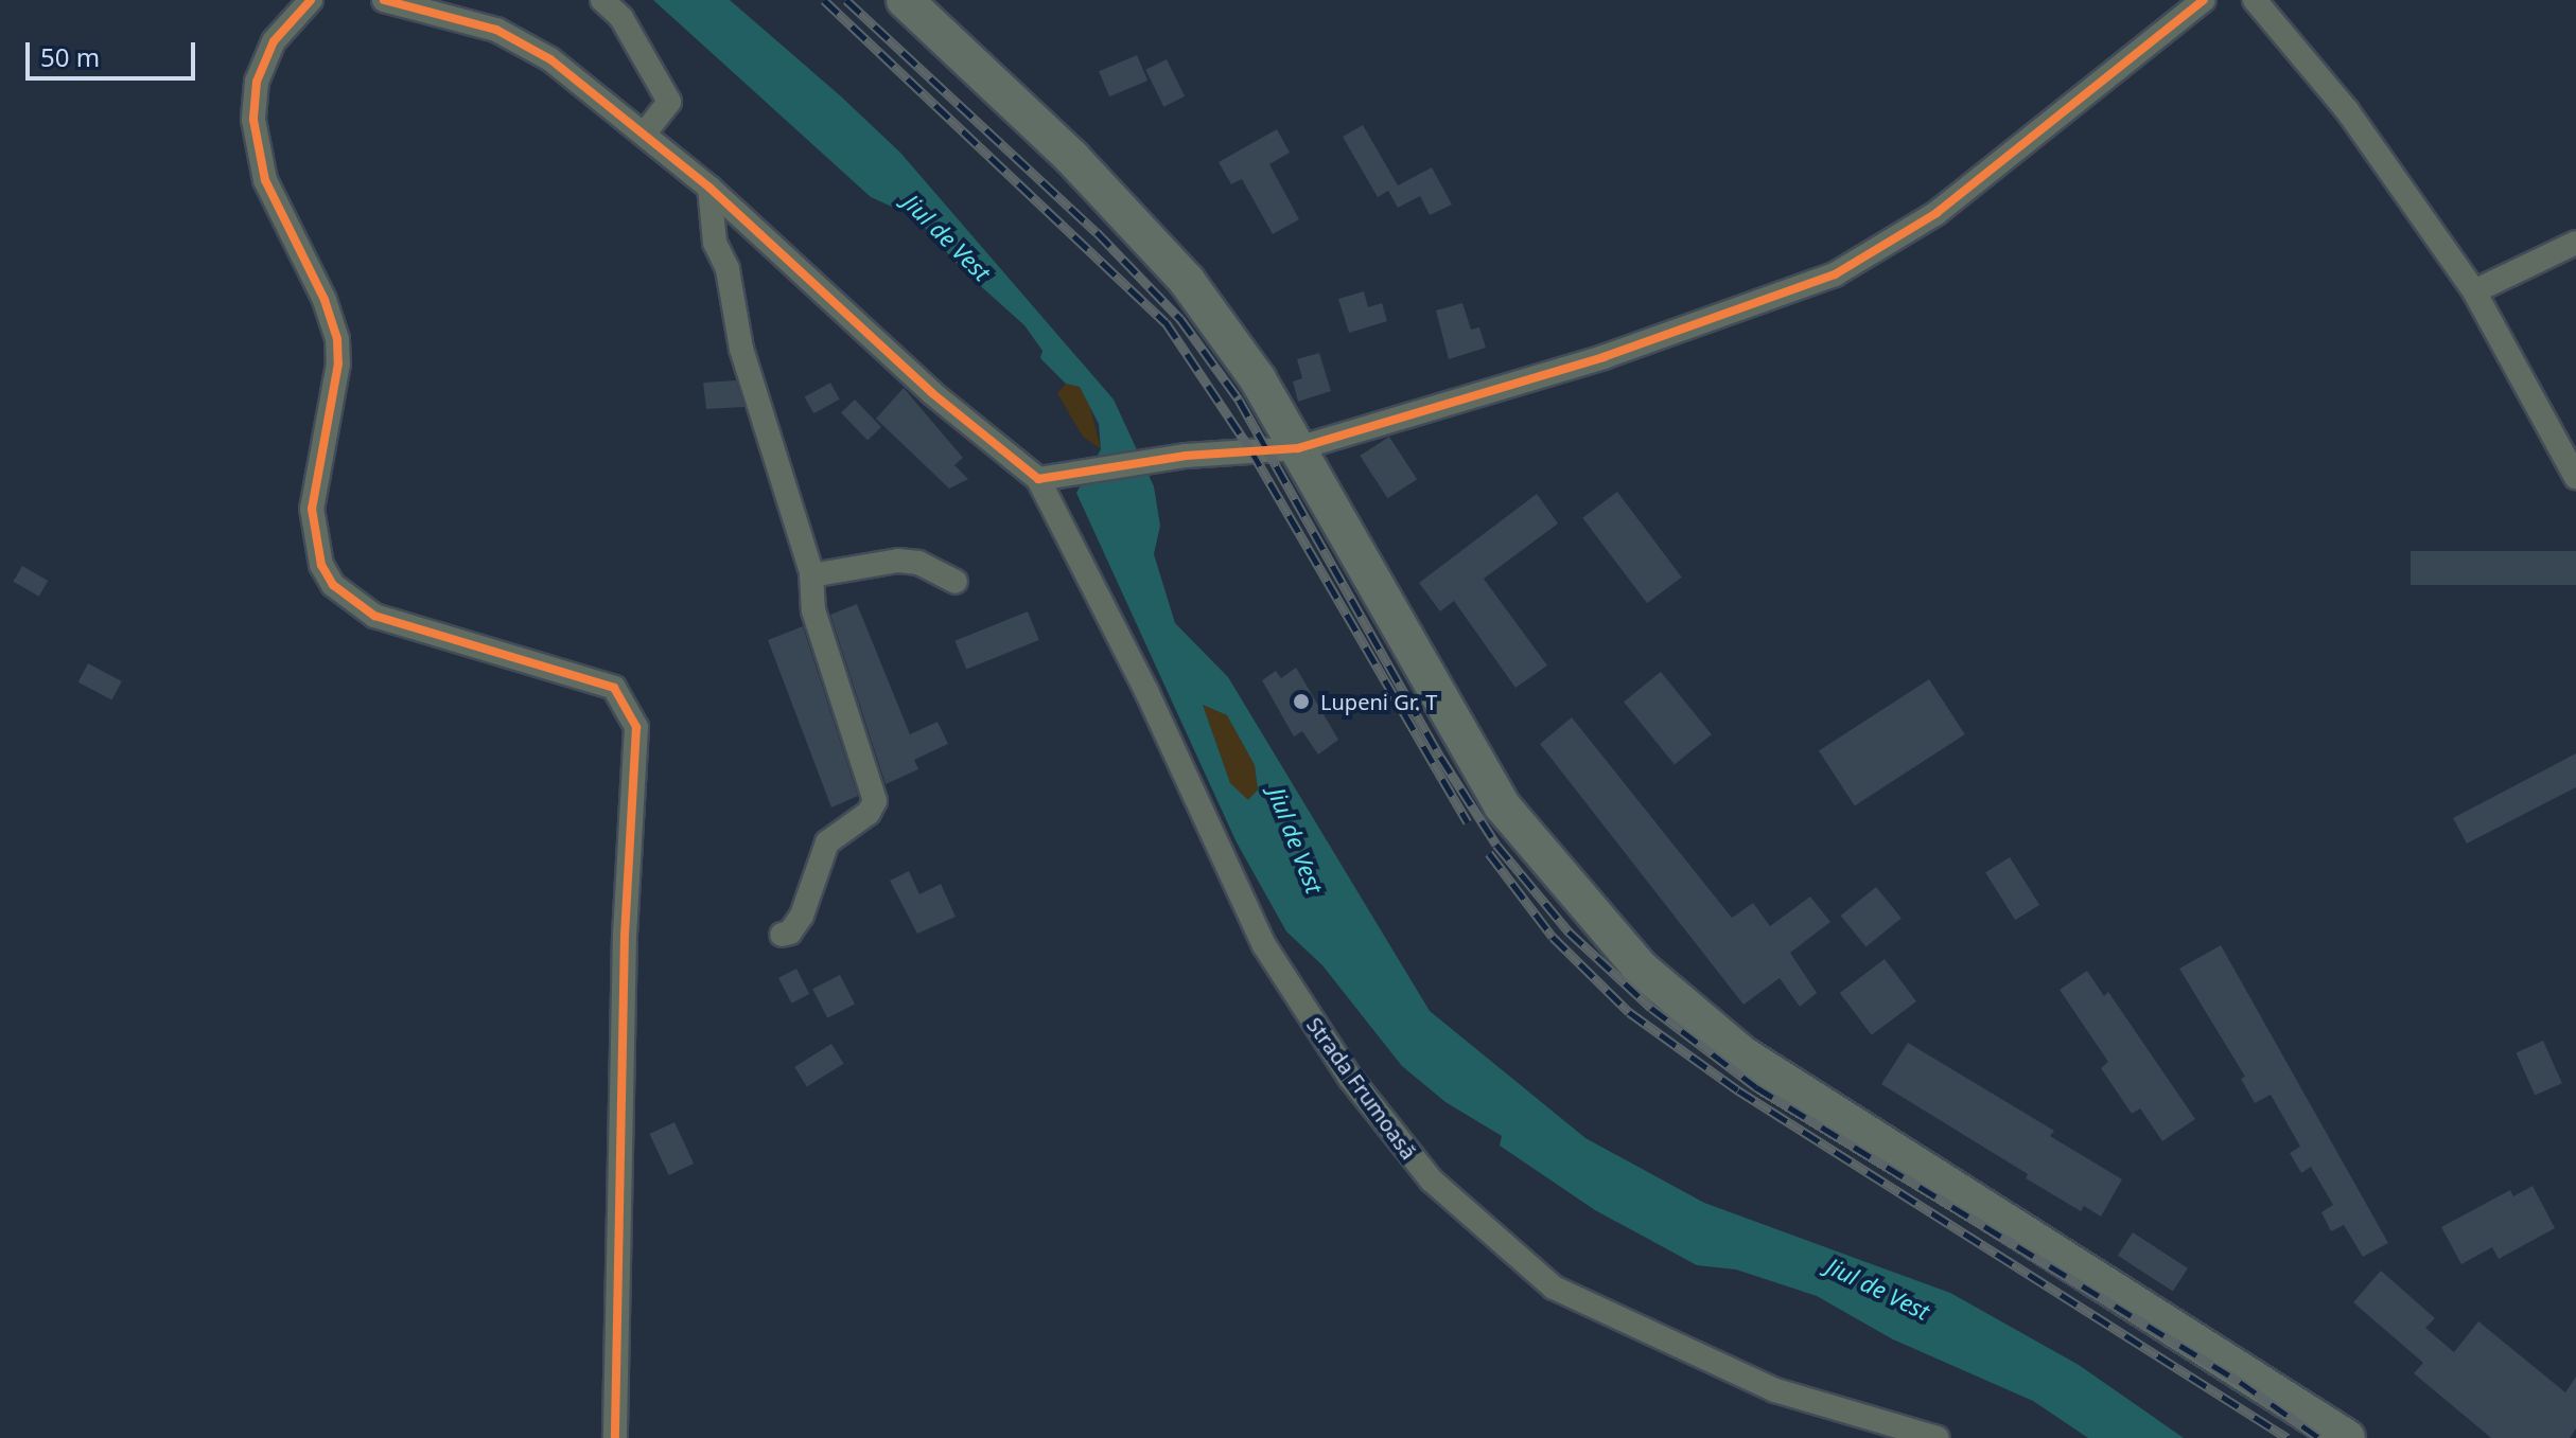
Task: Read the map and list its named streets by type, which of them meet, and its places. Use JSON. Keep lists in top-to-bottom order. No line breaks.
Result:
{"streets":{"street":["Strada Frumoasă"]},"water":["Jiul de Vest"],"places":["Lupeni Gr. T"],"scale_bar":"50 m"}
